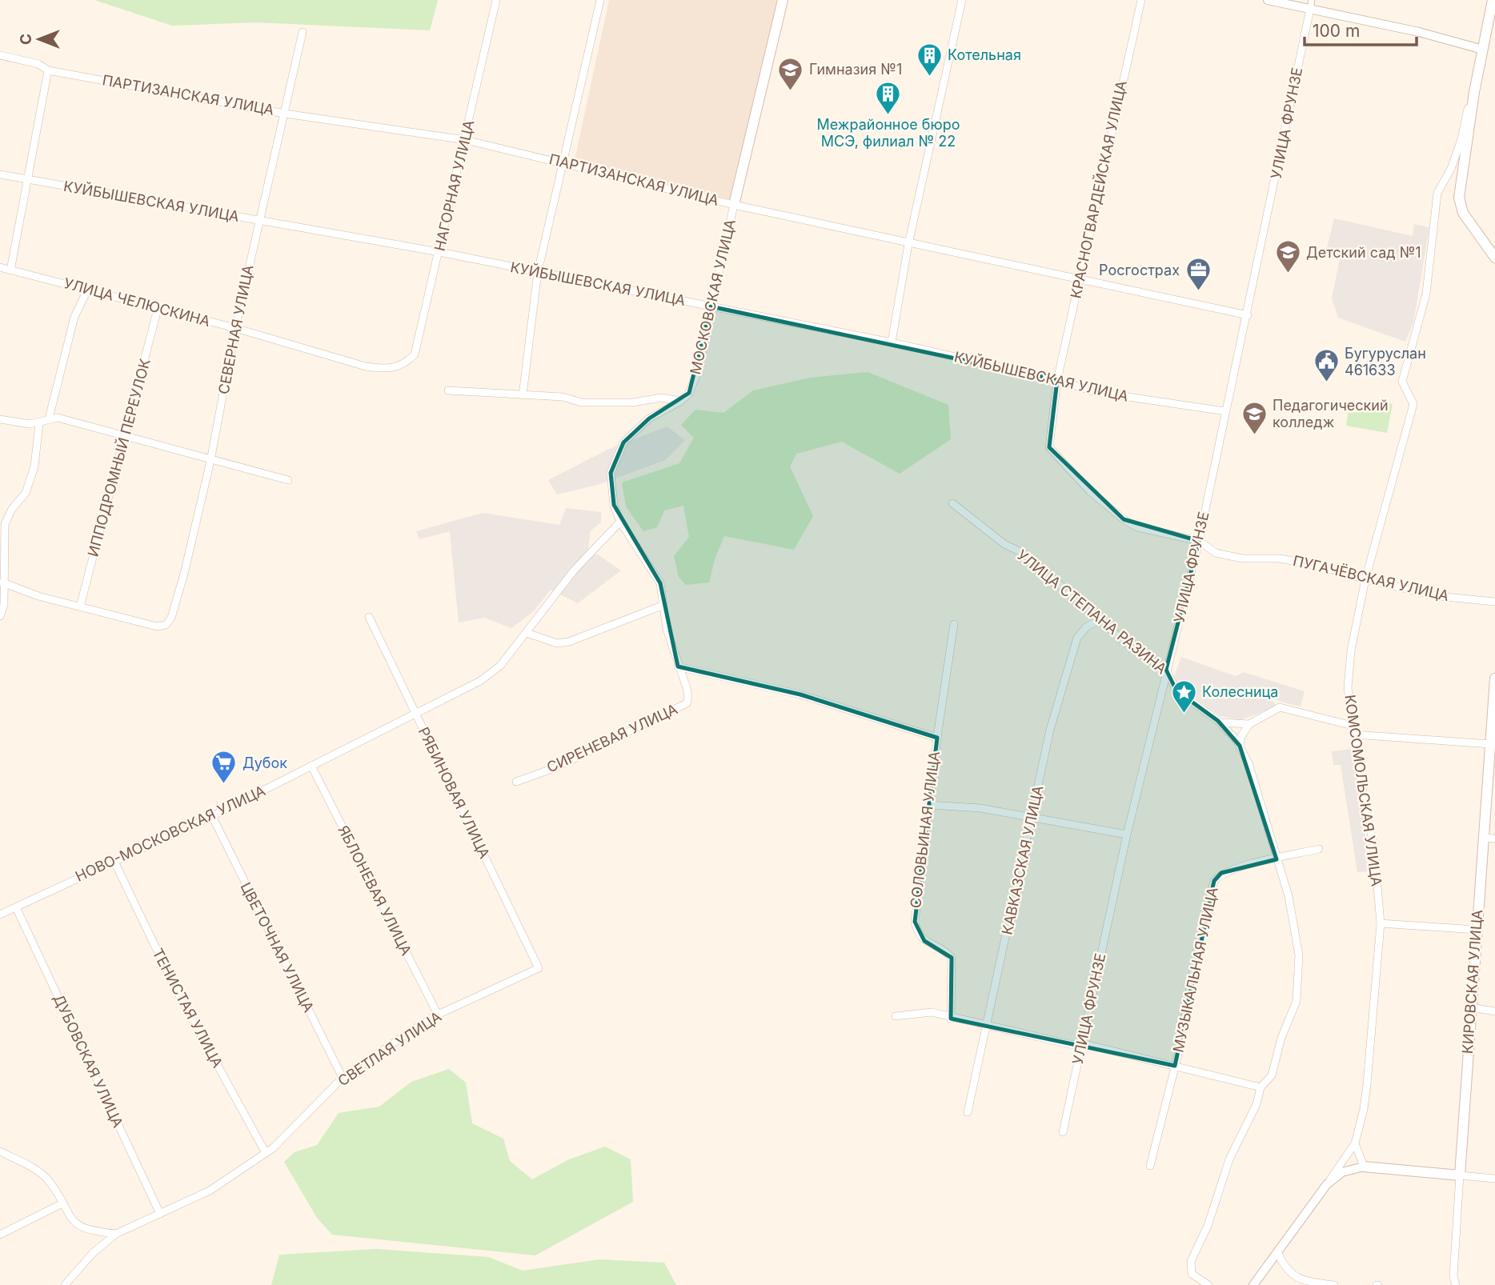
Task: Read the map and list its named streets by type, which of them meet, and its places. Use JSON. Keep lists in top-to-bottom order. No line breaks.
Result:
{"streets":{"main road":["МОСКОВСКАЯ УЛИЦА","КОМСОМОЛЬСКАЯ УЛИЦА","КИРОВСКАЯ УЛИЦА"],"street":["ПАРТИЗАНСКАЯ УЛИЦА","УЛИЦА ФРУНЗЕ","НАГОРНАЯ УЛИЦА","КРАСНОГВАРДЕЙСКАЯ УЛИЦА","КУЙБЫШЕВСКАЯ УЛИЦА","УЛИЦА ЧЕЛЮСКИНА","СЕВЕРНАЯ УЛИЦА","ИППОДРОМНЫЙ ПЕРЕУЛОК","ПУГАЧЁВСКАЯ УЛИЦА","УЛИЦА СТЕПАНА РАЗИНА","СИРЕНЕВАЯ УЛИЦА","РЯБИНОВАЯ УЛИЦА","СОЛОВЬИНАЯ УЛИЦА","НОВО-МОСКОВСКАЯ УЛИЦА","КАВКАЗСКАЯ УЛИЦА","ЯБЛОНЕВАЯ УЛИЦА","ЦВЕТОЧНАЯ УЛИЦА","МУЗЫКАЛЬНАЯ УЛИЦА","ТЕНИСТАЯ УЛИЦА","СВЕТЛАЯ УЛИЦА","ДУБОВСКАЯ УЛИЦА"]},"crossings":[["ПАРТИЗАНСКАЯ УЛИЦА","УЛИЦА ФРУНЗЕ"],["ПАРТИЗАНСКАЯ УЛИЦА","НАГОРНАЯ УЛИЦА"],["ПАРТИЗАНСКАЯ УЛИЦА","КРАСНОГВАРДЕЙСКАЯ УЛИЦА"],["ПАРТИЗАНСКАЯ УЛИЦА","МОСКОВСКАЯ УЛИЦА"],["ПАРТИЗАНСКАЯ УЛИЦА","СЕВЕРНАЯ УЛИЦА"],["УЛИЦА ФРУНЗЕ","КУЙБЫШЕВСКАЯ УЛИЦА"],["УЛИЦА ФРУНЗЕ","ПУГАЧЁВСКАЯ УЛИЦА"],["УЛИЦА ФРУНЗЕ","УЛИЦА СТЕПАНА РАЗИНА"],["НАГОРНАЯ УЛИЦА","КУЙБЫШЕВСКАЯ УЛИЦА"],["НАГОРНАЯ УЛИЦА","УЛИЦА ЧЕЛЮСКИНА"],["КРАСНОГВАРДЕЙСКАЯ УЛИЦА","КУЙБЫШЕВСКАЯ УЛИЦА"],["КРАСНОГВАРДЕЙСКАЯ УЛИЦА","ПУГАЧЁВСКАЯ УЛИЦА"],["КУЙБЫШЕВСКАЯ УЛИЦА","МОСКОВСКАЯ УЛИЦА"],["КУЙБЫШЕВСКАЯ УЛИЦА","СЕВЕРНАЯ УЛИЦА"],["КУЙБЫШЕВСКАЯ УЛИЦА","ПУГАЧЁВСКАЯ УЛИЦА"],["МОСКОВСКАЯ УЛИЦА","СИРЕНЕВАЯ УЛИЦА"],["МОСКОВСКАЯ УЛИЦА","НОВО-МОСКОВСКАЯ УЛИЦА"],["УЛИЦА ЧЕЛЮСКИНА","СЕВЕРНАЯ УЛИЦА"],["УЛИЦА ЧЕЛЮСКИНА","ИППОДРОМНЫЙ ПЕРЕУЛОК"],["СЕВЕРНАЯ УЛИЦА","ИППОДРОМНЫЙ ПЕРЕУЛОК"],["ПУГАЧЁВСКАЯ УЛИЦА","КОМСОМОЛЬСКАЯ УЛИЦА"],["УЛИЦА СТЕПАНА РАЗИНА","КАВКАЗСКАЯ УЛИЦА"],["УЛИЦА СТЕПАНА РАЗИНА","МУЗЫКАЛЬНАЯ УЛИЦА"],["РЯБИНОВАЯ УЛИЦА","НОВО-МОСКОВСКАЯ УЛИЦА"],["РЯБИНОВАЯ УЛИЦА","СВЕТЛАЯ УЛИЦА"],["НОВО-МОСКОВСКАЯ УЛИЦА","ЯБЛОНЕВАЯ УЛИЦА"],["НОВО-МОСКОВСКАЯ УЛИЦА","ЦВЕТОЧНАЯ УЛИЦА"],["НОВО-МОСКОВСКАЯ УЛИЦА","ТЕНИСТАЯ УЛИЦА"],["НОВО-МОСКОВСКАЯ УЛИЦА","ДУБОВСКАЯ УЛИЦА"],["ЯБЛОНЕВАЯ УЛИЦА","СВЕТЛАЯ УЛИЦА"],["ЦВЕТОЧНАЯ УЛИЦА","СВЕТЛАЯ УЛИЦА"],["ТЕНИСТАЯ УЛИЦА","СВЕТЛАЯ УЛИЦА"],["СВЕТЛАЯ УЛИЦА","ДУБОВСКАЯ УЛИЦА"]],"places":{"building":["Котельная","Межрайонное бюро МСЭ, филиал № 22"],"school or university":["Гимназия №1","Детский сад №1","Педагогический колледж"],"office":["Росгострах"],"public building":["Бугуруслан 461633"],"place":["Колесница"],"supermarket":["Дубок"]},"scale_bar":"100 m","north":"left"}
